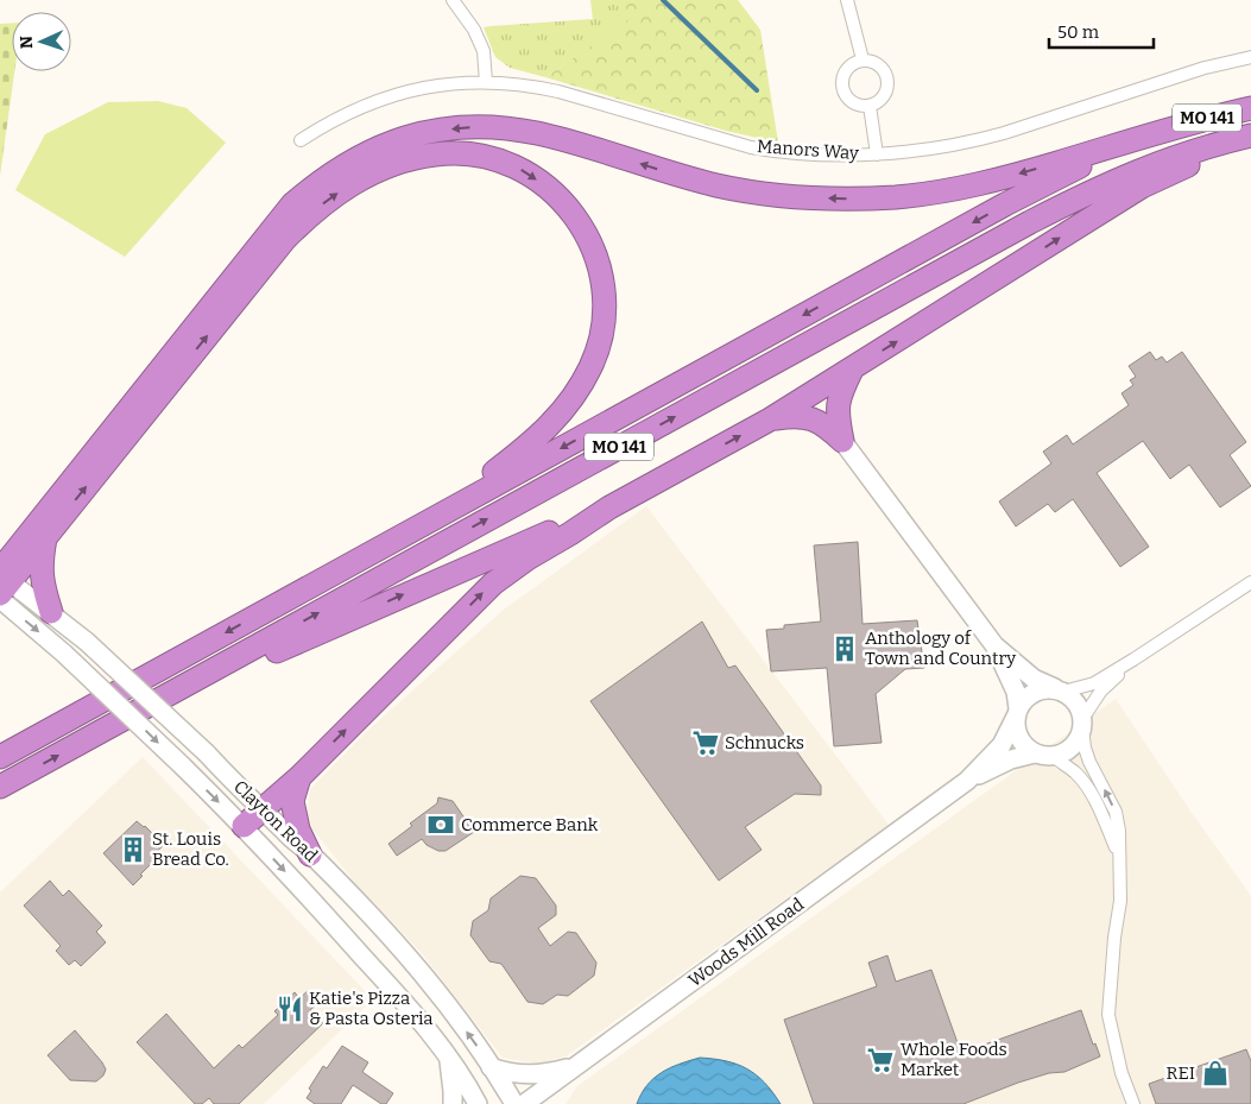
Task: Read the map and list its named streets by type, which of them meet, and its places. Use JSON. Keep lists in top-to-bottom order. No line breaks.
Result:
{"streets":{"highway":["MO 141"],"main road":["Clayton Road","Woods Mill Road"],"street":["Manors Way"]},"places":{"building":["Anthology of Town and Country","St. Louis Bread Co."],"supermarket":["Schnucks","Whole Foods Market"],"bank":["Commerce Bank"],"restaurant":["Katie's Pizza & Pasta Osteria"],"shop":["REI"]},"scale_bar":"50 m","north":"left"}
